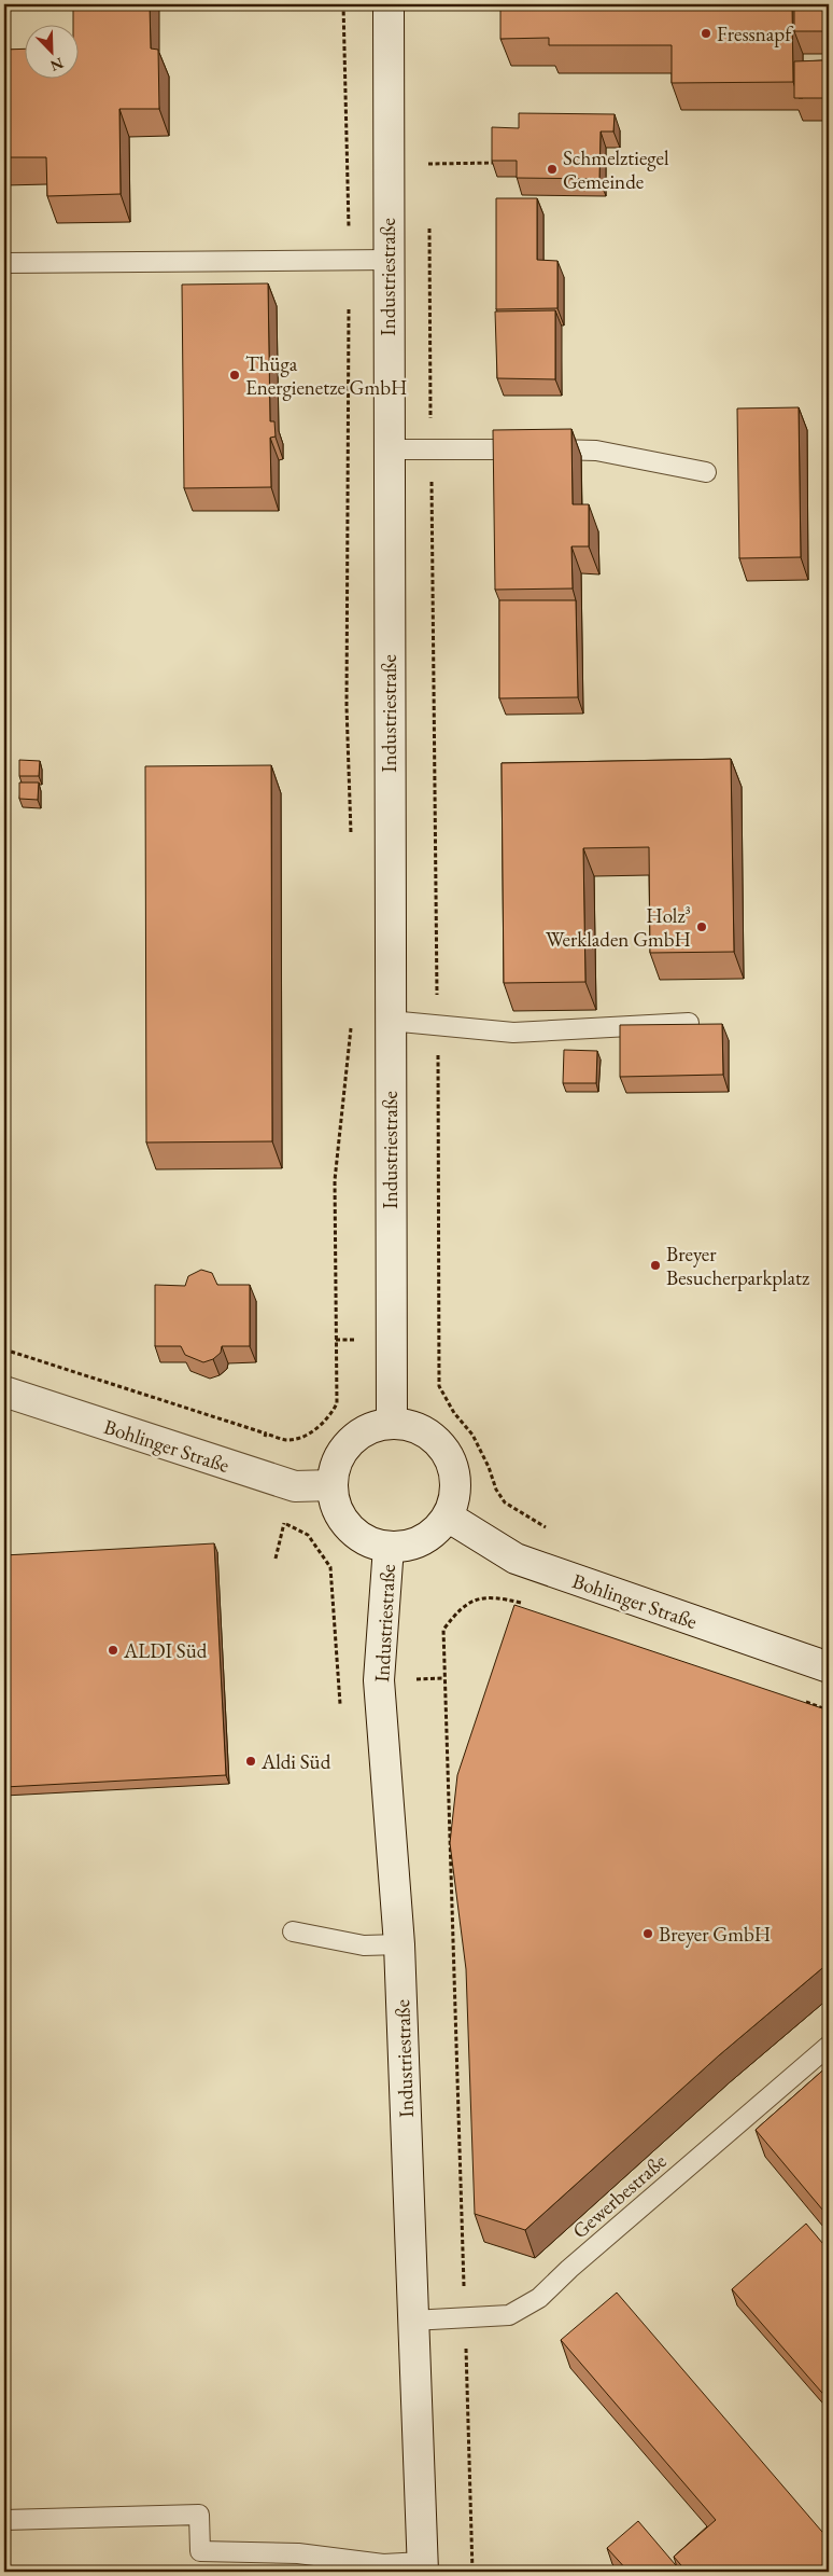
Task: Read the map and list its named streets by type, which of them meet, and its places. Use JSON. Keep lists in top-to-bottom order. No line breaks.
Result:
{"streets":{"street":["Industriestraße","Bohlinger Straße"],"lane":["Gewerbestraße"]},"crossings":[["Industriestraße","Bohlinger Straße"],["Industriestraße","Gewerbestraße"]],"places":["Fressnapf","Schmelztiegel Gemeinde","Thüga Energienetze GmbH","Holz³ Werkladen GmbH","Breyer Besucherparkplatz","ALDI Süd","Aldi Süd","Breyer GmbH"],"north":"bottom right"}
